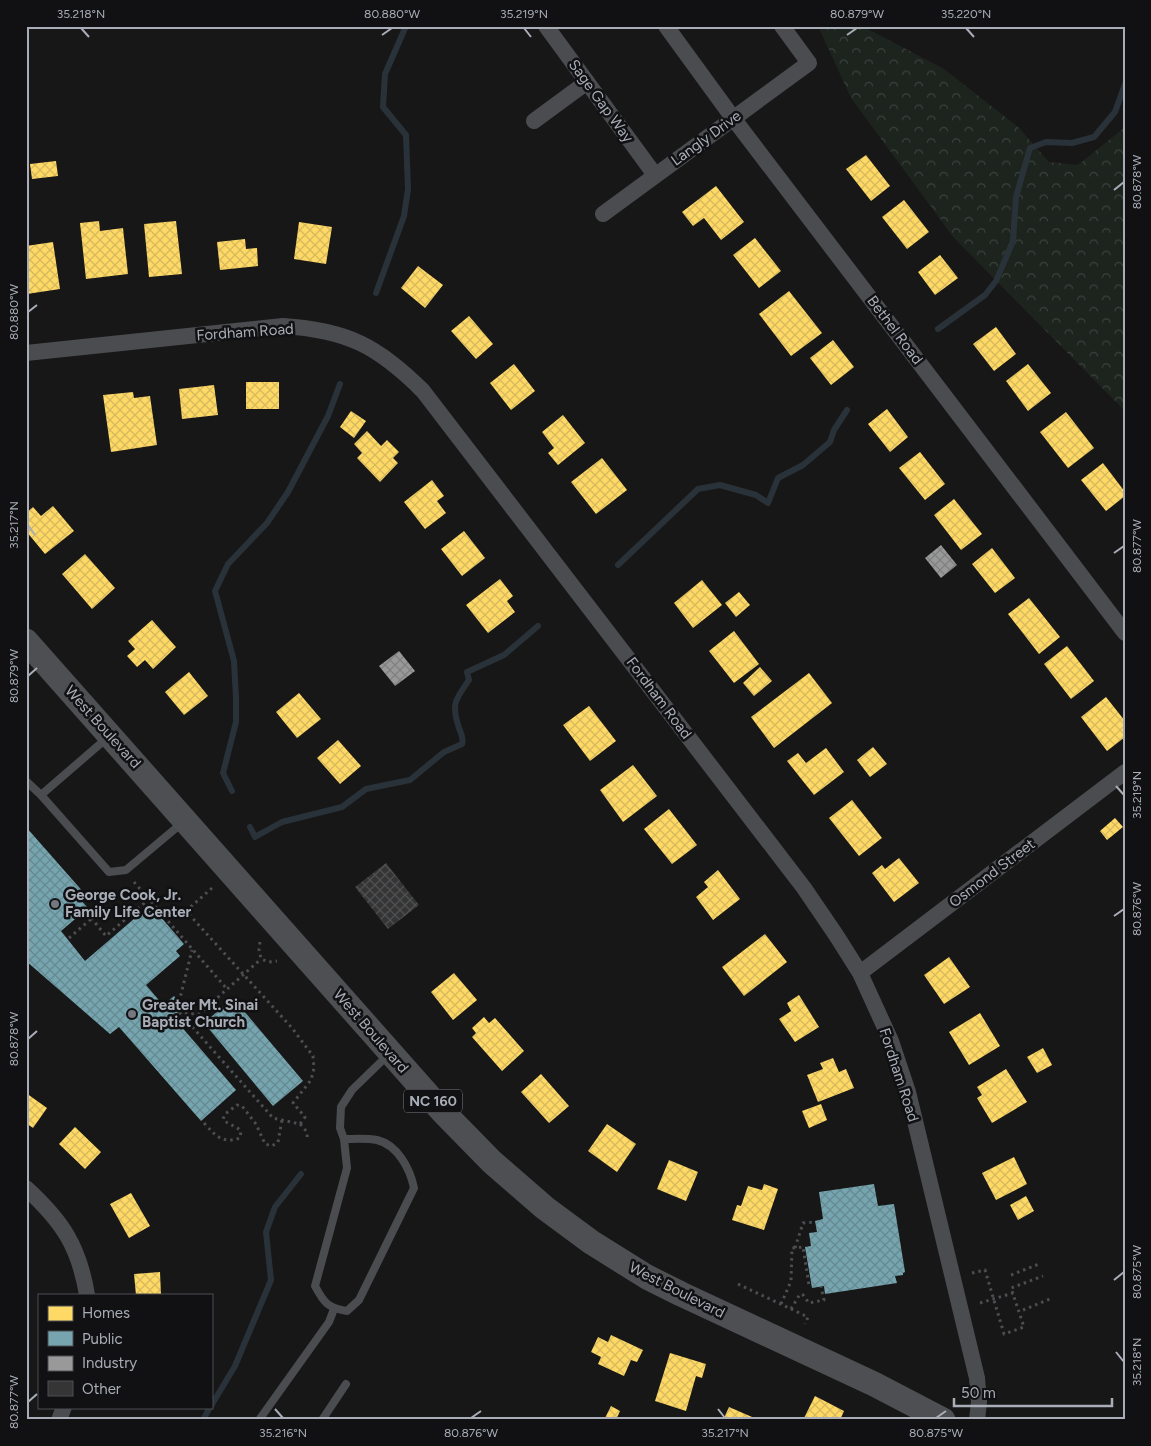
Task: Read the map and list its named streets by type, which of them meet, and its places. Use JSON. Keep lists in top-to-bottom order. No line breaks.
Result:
{"streets":{"main road":["West Boulevard","NC 160"],"street":["Sage Gap Way","Langly Drive","Bethel Road","Fordham Road","Osmond Street"]},"crossings":[["Sage Gap Way","Langly Drive"],["Langly Drive","Bethel Road"],["Fordham Road","Osmond Street"]],"places":["George Cook, Jr. Family Life Center","Greater Mt. Sinai Baptist Church"],"legend":["Homes","Public","Industry","Other"],"scale_bar":"50 m","coordinates":["35.218°N","80.880°W","35.219°N","80.879°W","35.220°N","80.878°W","35.217°N","80.877°W","80.876°W","80.875°W","35.216°N"]}
